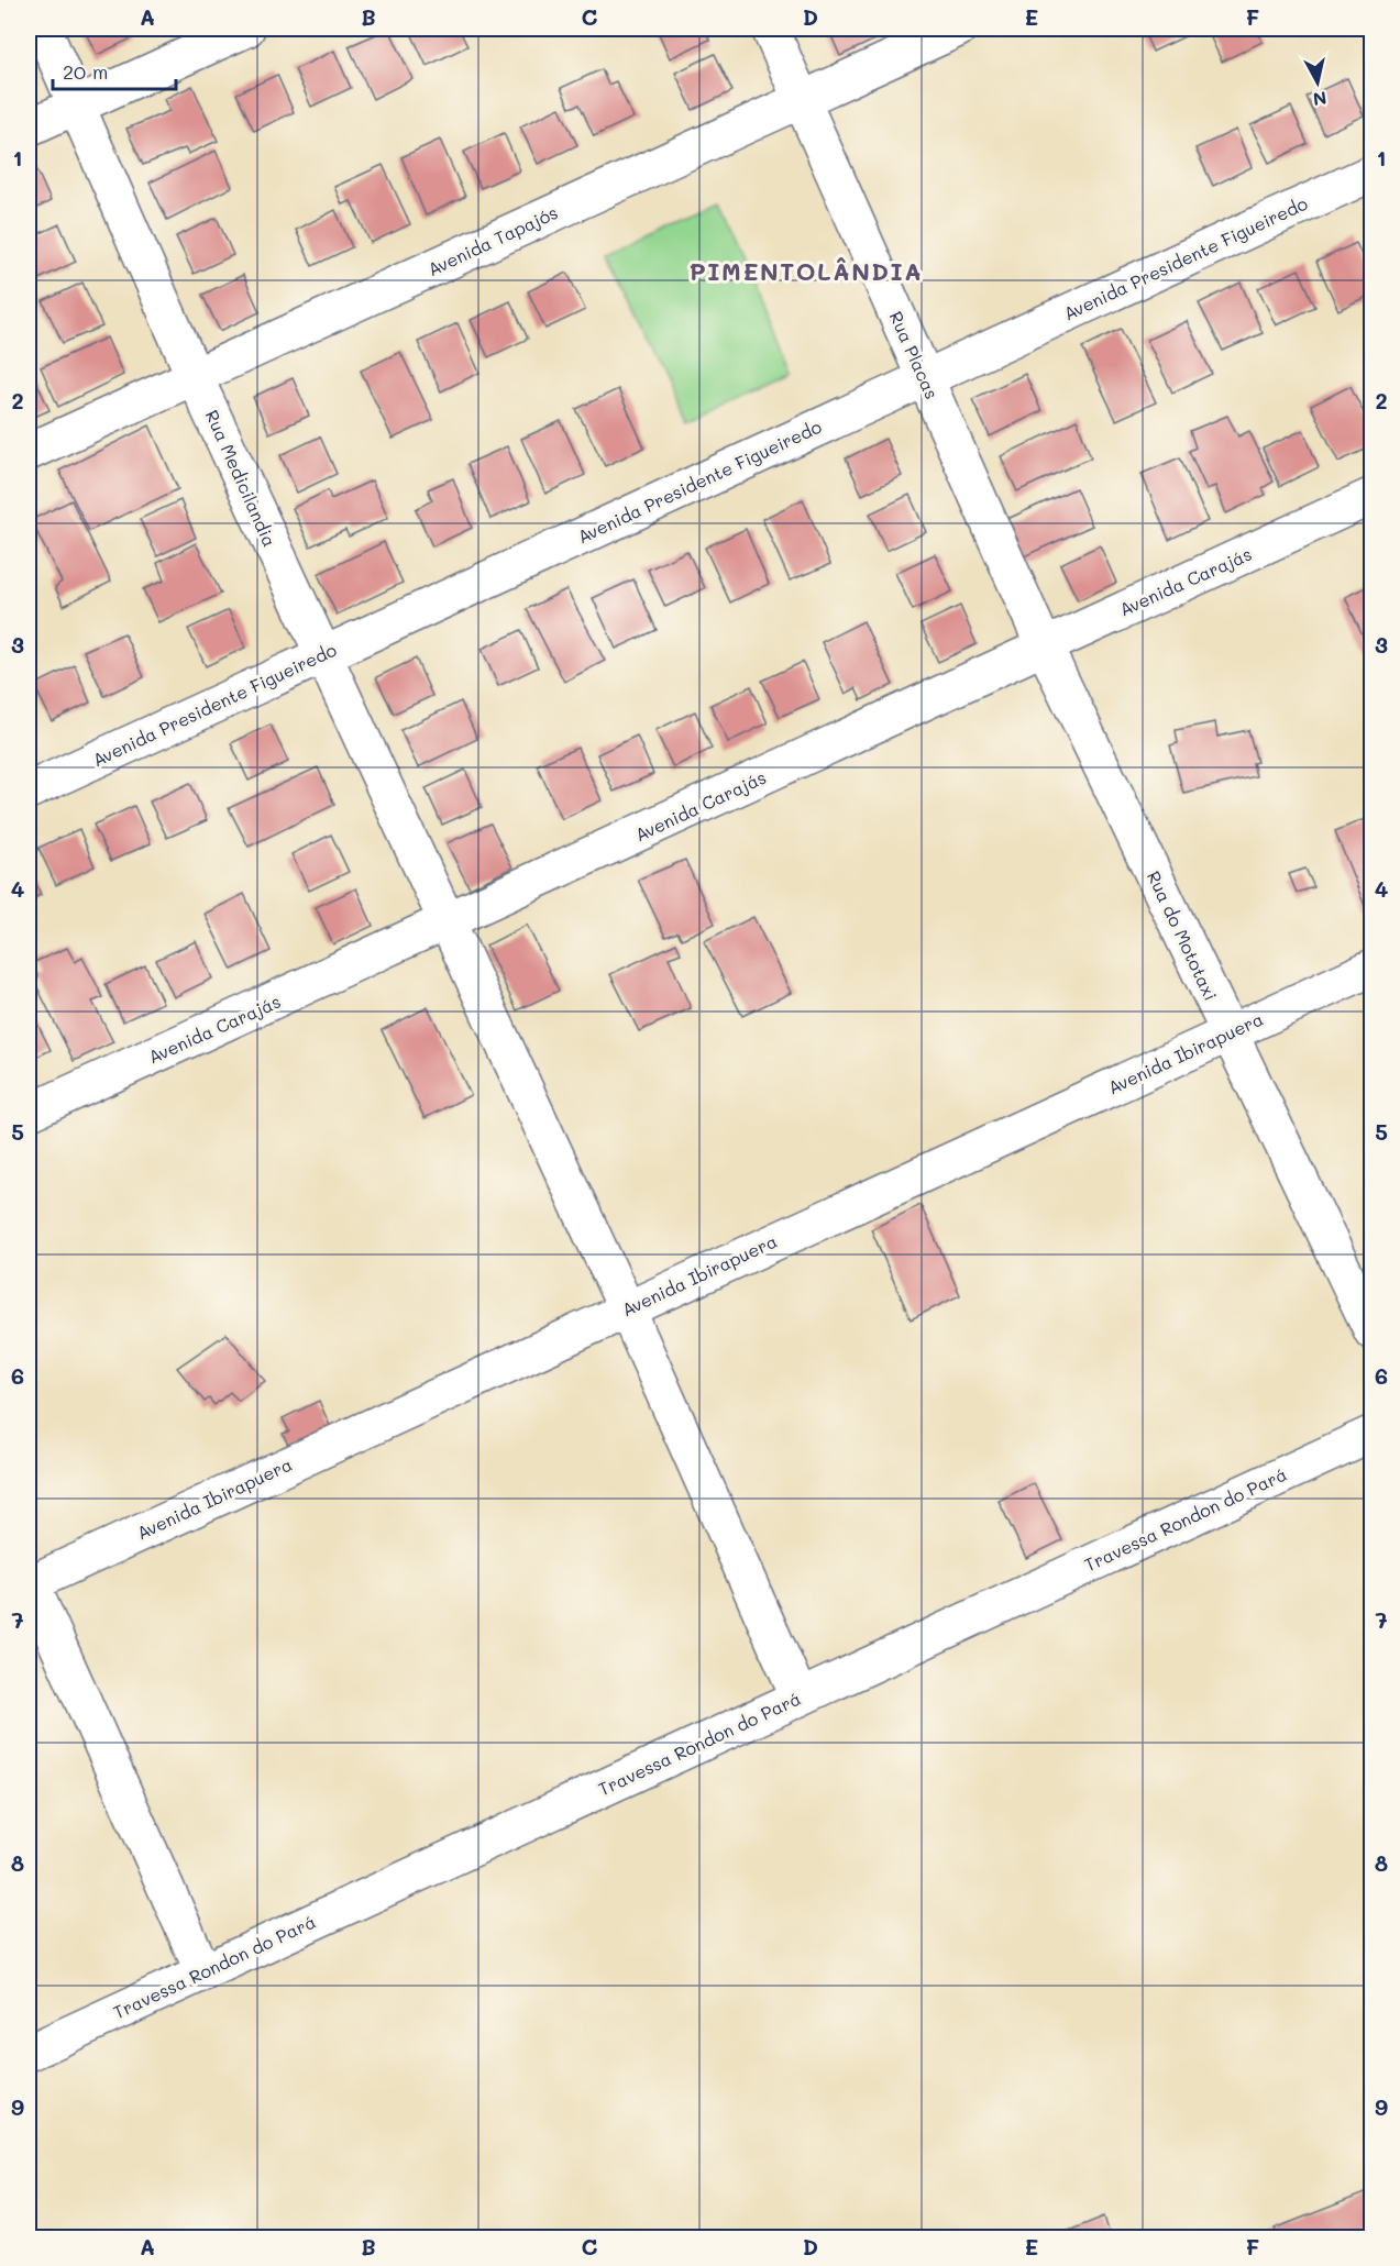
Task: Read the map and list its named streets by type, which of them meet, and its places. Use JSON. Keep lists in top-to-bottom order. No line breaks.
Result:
{"streets":{"street":["Avenida Tapajós","Avenida Presidente Figueiredo","Rua Placas","Rua Medicilandia","Avenida Carajás","Rua do Mototaxi","Avenida Ibirapuera","Travessa Rondon do Pará"]},"crossings":[["Avenida Tapajós","Rua Placas"],["Avenida Tapajós","Rua Medicilandia"],["Avenida Presidente Figueiredo","Rua Placas"],["Avenida Presidente Figueiredo","Rua Medicilandia"],["Rua Placas","Avenida Carajás"],["Rua Placas","Rua do Mototaxi"],["Rua Medicilandia","Avenida Carajás"],["Rua Medicilandia","Avenida Ibirapuera"],["Rua Medicilandia","Travessa Rondon do Pará"],["Avenida Carajás","Rua do Mototaxi"],["Rua do Mototaxi","Avenida Ibirapuera"]],"districts":["PIMENTOLÂNDIA"],"scale_bar":"20 m","north":"bottom","grid":{"columns":["A","B","C","D","E","F"],"rows":["1","2","3","4","5","6","7","8","9"]}}
